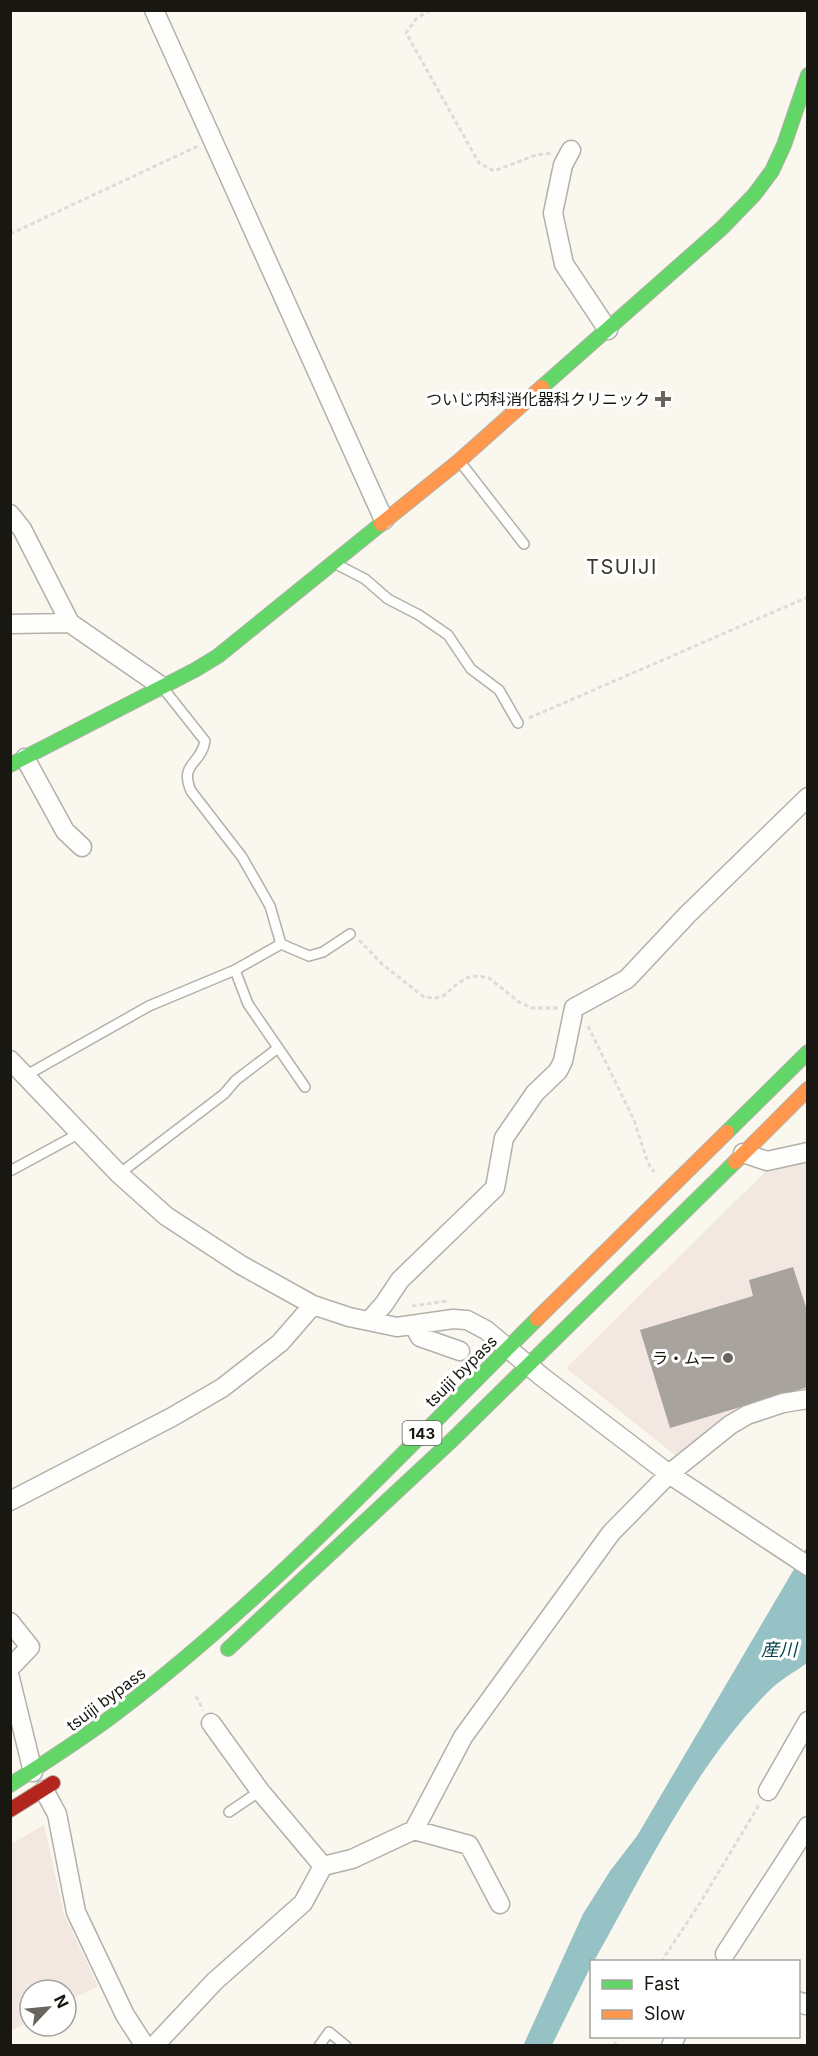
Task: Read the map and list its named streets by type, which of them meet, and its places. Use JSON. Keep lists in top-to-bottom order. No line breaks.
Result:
{"streets":{"main road":["tsuiji bypass","143"]},"districts":["TSUIJI"],"water":["産川"],"places":{"health":["ついじ内科消化器科クリニック"],"other":["ラ・ムー"]},"legend":["Fast","Slow"],"north":"top right"}
